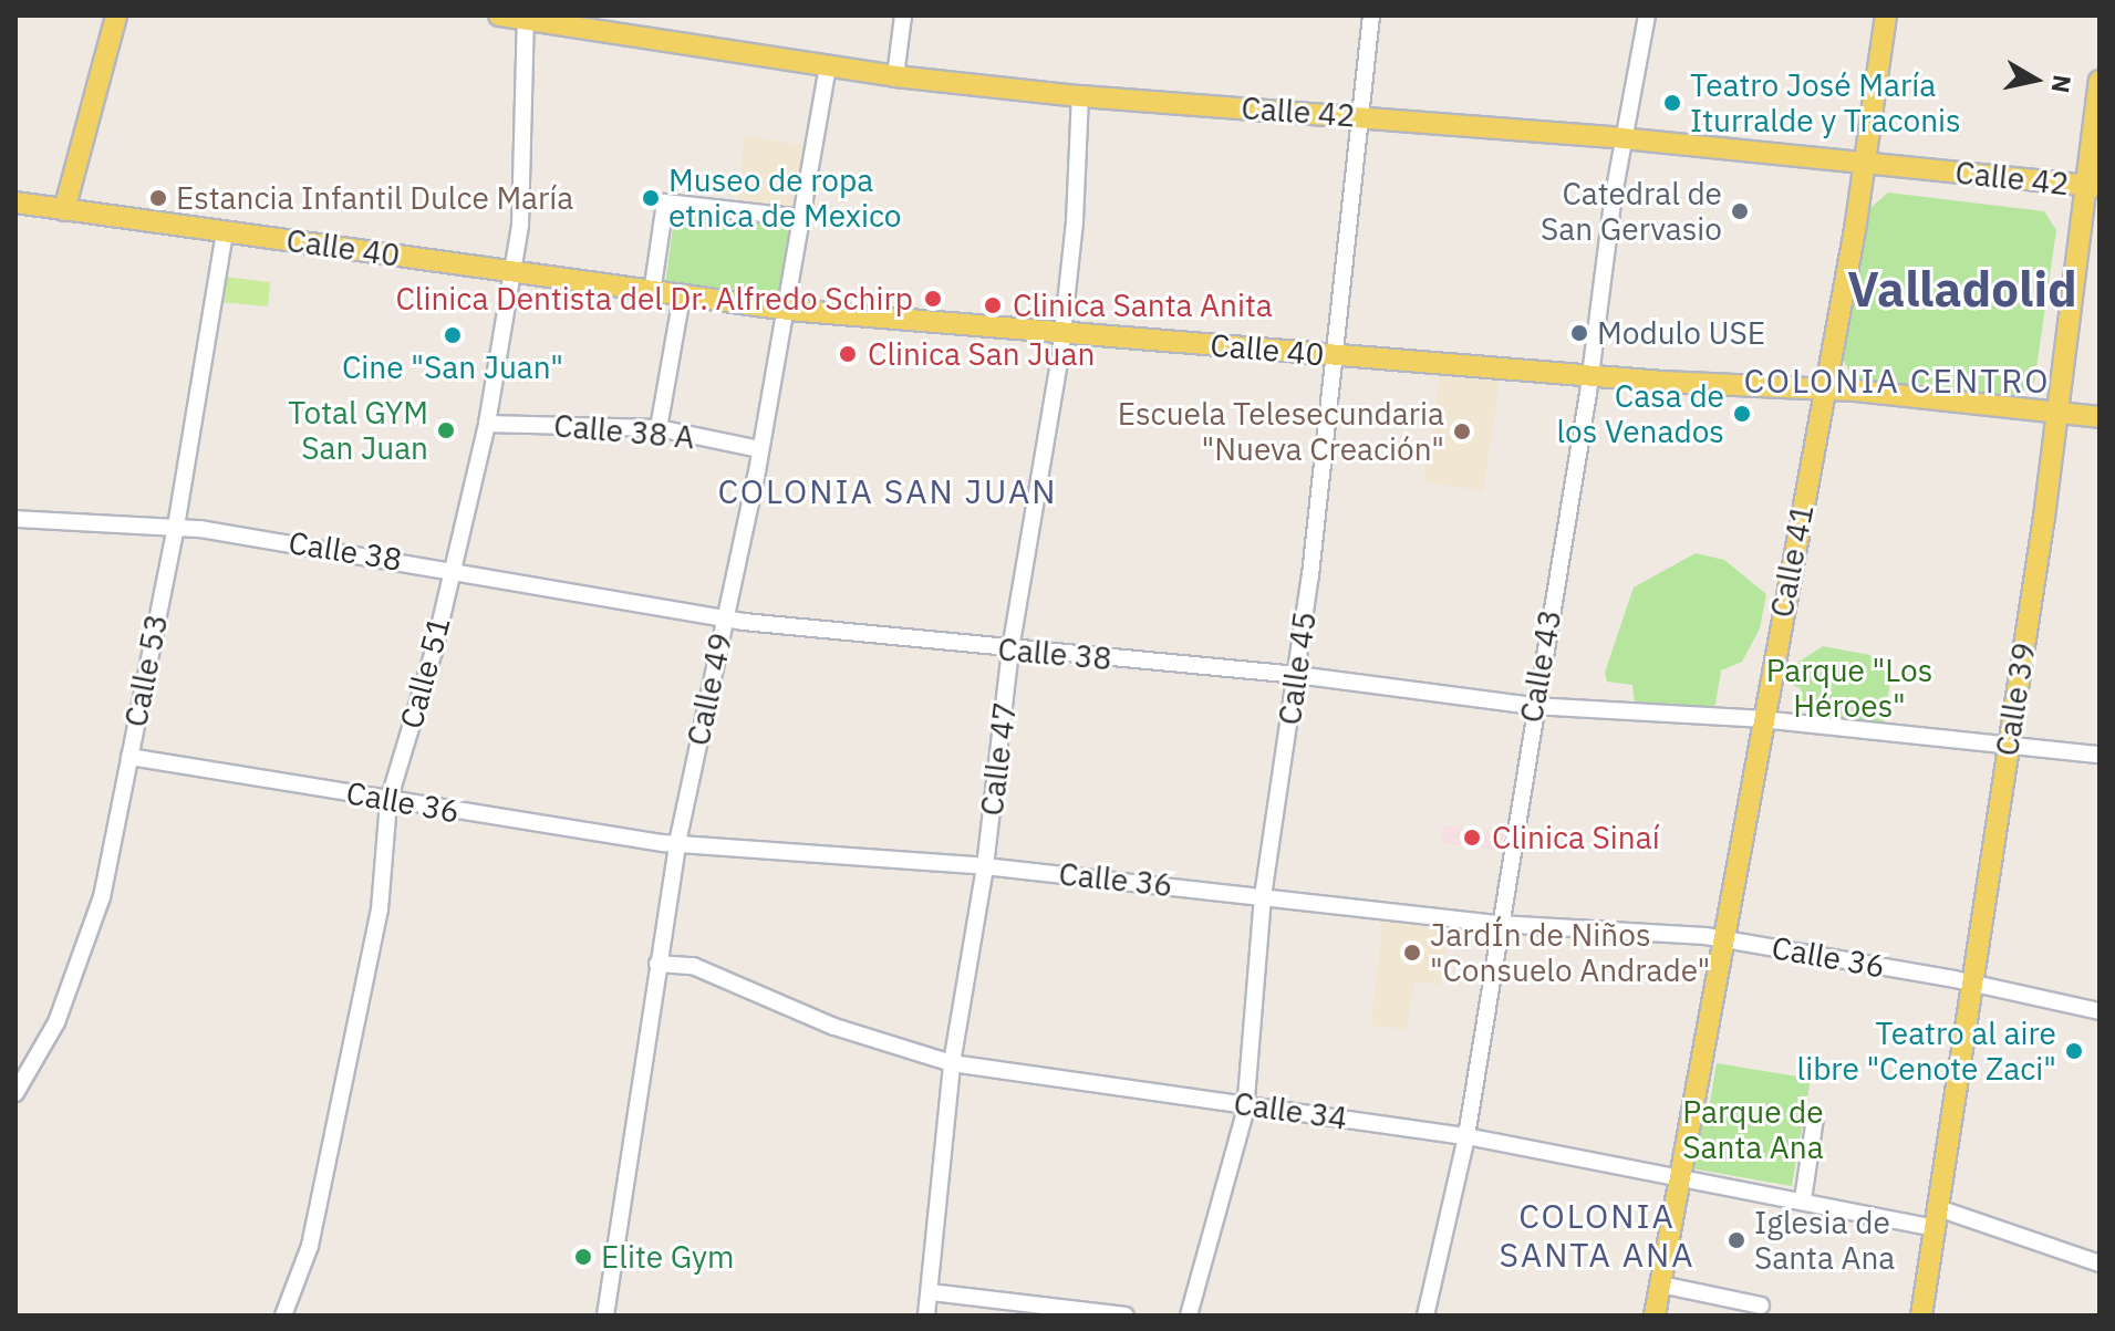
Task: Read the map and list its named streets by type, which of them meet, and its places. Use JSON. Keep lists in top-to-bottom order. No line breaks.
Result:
{"streets":{"main road":["Calle 42","Calle 40","Calle 41","Calle 39"],"street":["Calle 38 A","Calle 38","Calle 43","Calle 45","Calle 53","Calle 51","Calle 49","Calle 47","Calle 36","Calle 34"]},"crossings":[["Calle 42","Calle 41"],["Calle 42","Calle 43"],["Calle 42","Calle 45"],["Calle 42","Calle 51"],["Calle 42","Calle 49"],["Calle 42","Calle 39"],["Calle 42","Calle 47"],["Calle 40","Calle 41"],["Calle 40","Calle 43"],["Calle 40","Calle 45"],["Calle 40","Calle 53"],["Calle 40","Calle 51"],["Calle 40","Calle 49"],["Calle 40","Calle 39"],["Calle 40","Calle 47"],["Calle 38 A","Calle 51"],["Calle 38 A","Calle 49"],["Calle 38","Calle 41"],["Calle 38","Calle 43"],["Calle 38","Calle 45"],["Calle 38","Calle 53"],["Calle 38","Calle 51"],["Calle 38","Calle 49"],["Calle 38","Calle 39"],["Calle 38","Calle 47"],["Calle 41","Calle 36"],["Calle 41","Calle 34"],["Calle 43","Calle 36"],["Calle 43","Calle 34"],["Calle 45","Calle 36"],["Calle 45","Calle 34"],["Calle 53","Calle 36"],["Calle 51","Calle 36"],["Calle 49","Calle 36"],["Calle 49","Calle 34"],["Calle 39","Calle 36"],["Calle 39","Calle 34"],["Calle 47","Calle 36"],["Calle 47","Calle 34"]],"districts":["Valladolid","COLONIA CENTRO","COLONIA SAN JUAN","COLONIA SANTA ANA"],"parks":["Parque \"Los Héroes\"","Parque de Santa Ana"],"places":["Teatro José María Iturralde y Traconis","Estancia Infantil Dulce María","Museo de ropa etnica de Mexico","Catedral de San Gervasio","Clinica Dentista del Dr. Alfredo Schirp","Clinica Santa Anita","Modulo USE","Cine \"San Juan\"","Clinica San Juan","Casa de los Venados","Total GYM San Juan","Escuela Telesecundaria \"Nueva Creación\"","Clinica Sinaí","JardÍn de Niños \"Consuelo Andrade\"","Teatro al aire libre \"Cenote Zaci\"","Iglesia de Santa Ana","Elite Gym"],"north":"right"}
